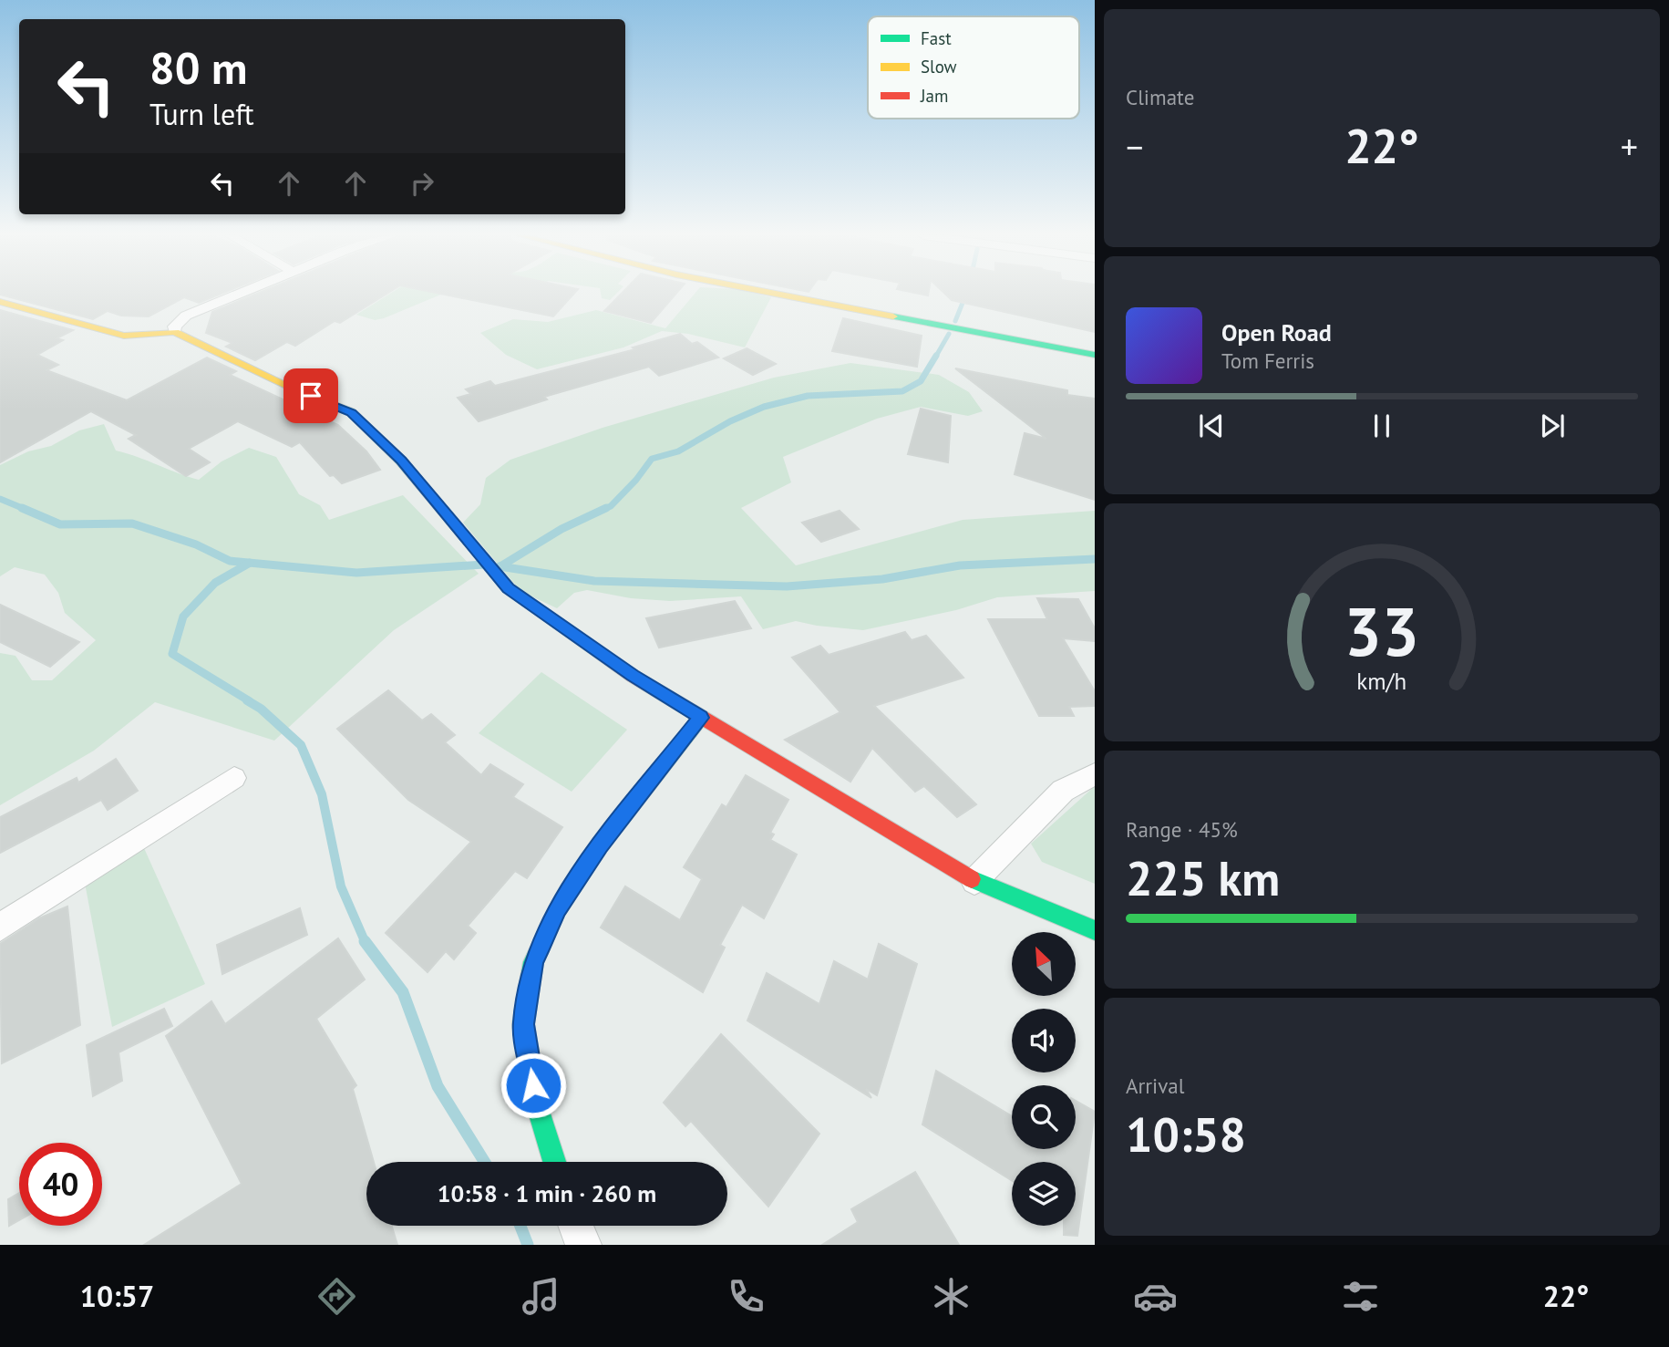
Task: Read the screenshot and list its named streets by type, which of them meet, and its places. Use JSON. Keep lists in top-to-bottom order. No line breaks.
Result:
{"legend":["Fast","Slow","Jam"],"north":"top left","page":{"tile":["Climate",["Range · 45%","225 km"],["Arrival","10:58"]],"turn":["80 m","Turn left"],"heat":["−","22°","+"],"song":["Open Road","Tom Ferris"],"limit":"40","trip":"10:58 · 1 min · 260 m","tabs":["10:57","22°"],"gauge":["33","km/h"]}}
